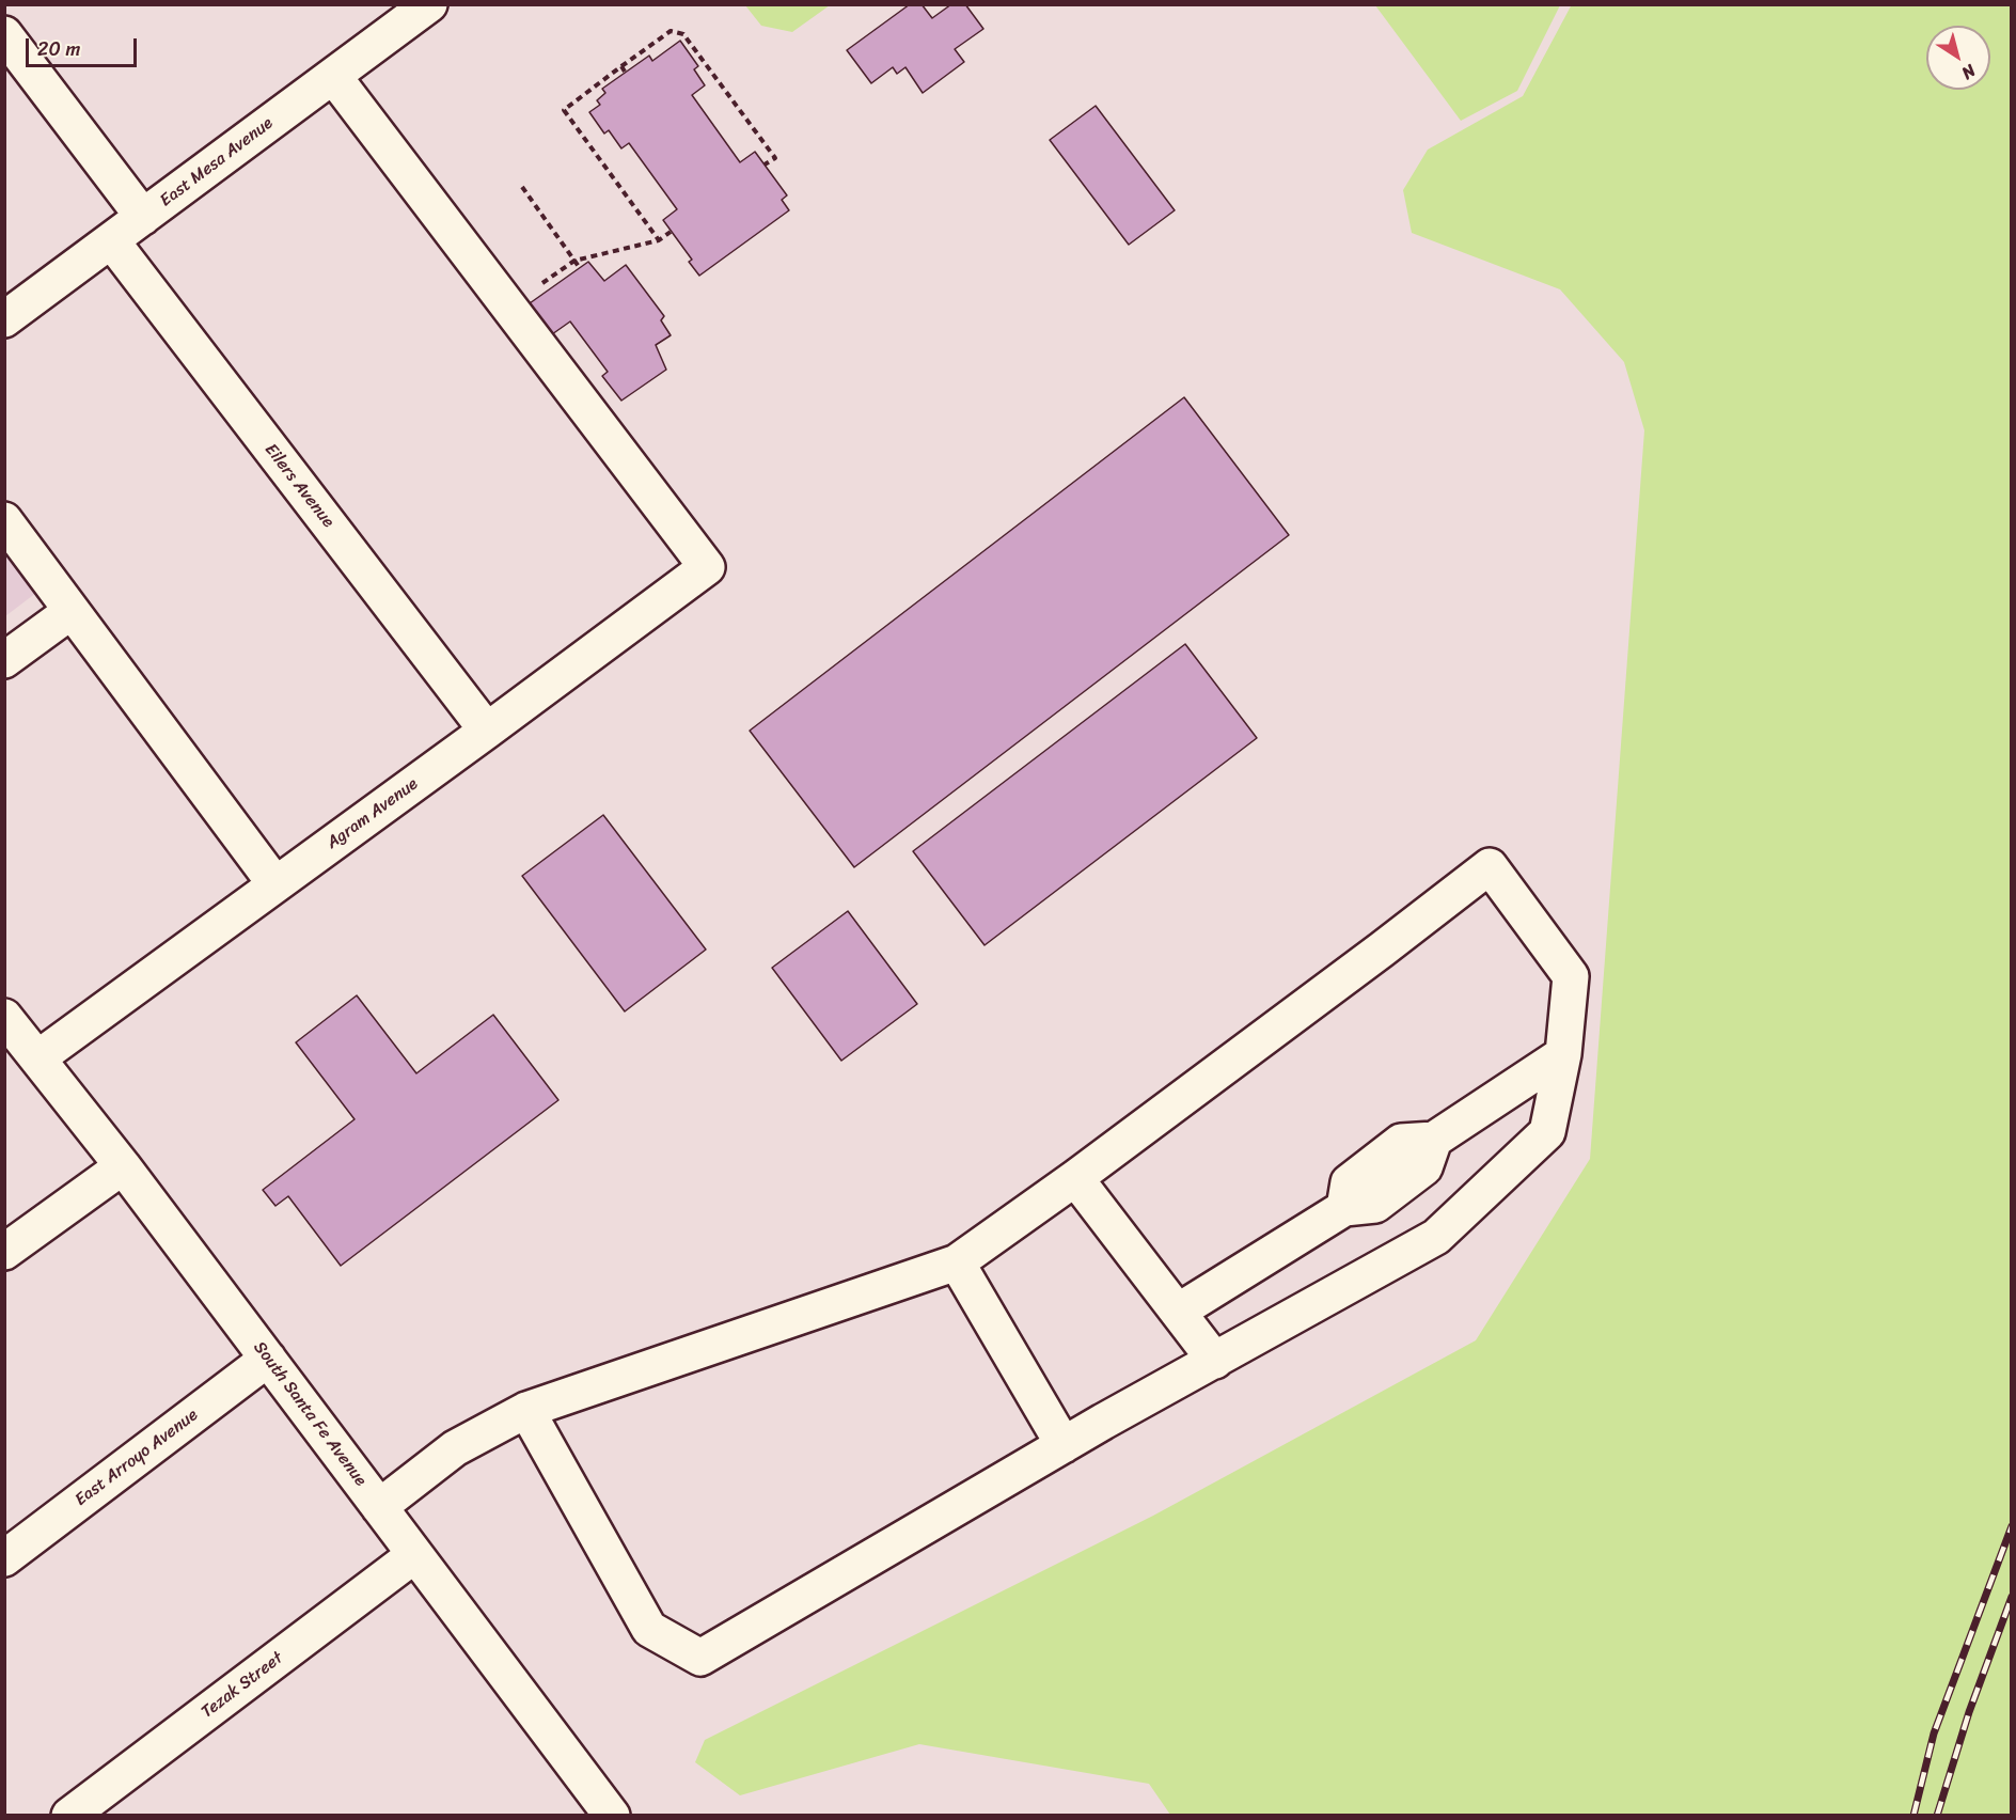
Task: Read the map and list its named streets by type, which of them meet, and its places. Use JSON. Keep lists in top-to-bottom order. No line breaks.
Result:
{"streets":{"street":["East Mesa Avenue","Eilers Avenue","Agram Avenue","South Santa Fe Avenue","East Arroyo Avenue","Tezak Street"]},"crossings":[["East Mesa Avenue","Eilers Avenue"],["East Mesa Avenue","Agram Avenue"],["Eilers Avenue","Agram Avenue"],["Agram Avenue","South Santa Fe Avenue"],["South Santa Fe Avenue","East Arroyo Avenue"],["South Santa Fe Avenue","Tezak Street"]],"scale_bar":"20 m","north":"bottom right"}
